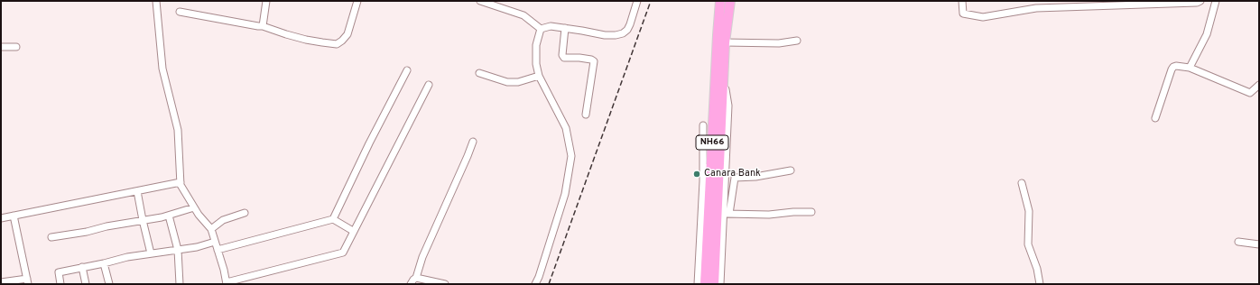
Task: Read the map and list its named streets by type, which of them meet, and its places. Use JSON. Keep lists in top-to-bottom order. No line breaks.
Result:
{"streets":{"highway":["NH66"]},"places":["Canara Bank"]}
